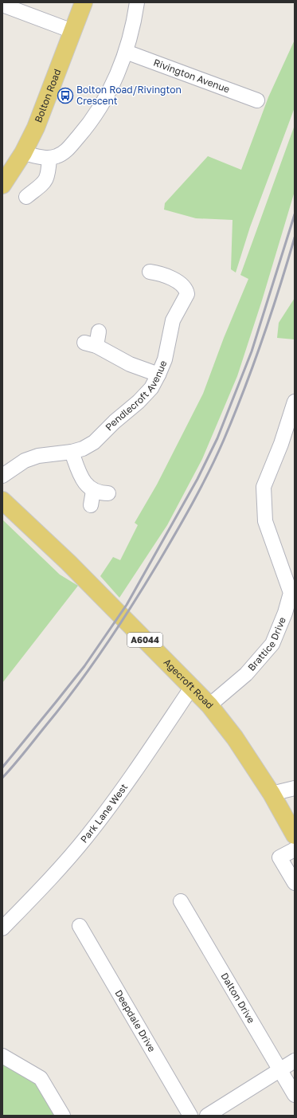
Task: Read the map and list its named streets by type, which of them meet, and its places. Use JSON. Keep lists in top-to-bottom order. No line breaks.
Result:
{"streets":{"main road":["Bolton Road","A6044","Agecroft Road"],"street":["Rivington Avenue","Pendlecroft Avenue","Brattice Drive","Park Lane West","Dalton Drive","Deepdale Drive"]},"crossings":[["Brattice Drive","Agecroft Road"],["Agecroft Road","Park Lane West"]],"places":{"bus stop":["Bolton Road/Rivington Crescent"]}}
